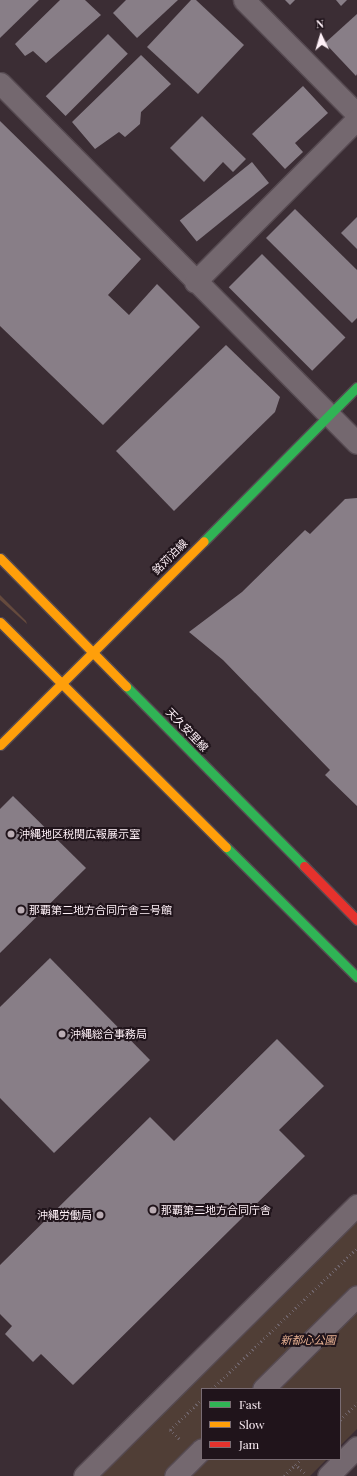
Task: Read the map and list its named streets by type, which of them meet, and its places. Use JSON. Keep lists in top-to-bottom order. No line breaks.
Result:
{"streets":{"street":["銘苅泊線","天久安里線"]},"crossings":[["銘苅泊線","天久安里線"]],"parks":["新都心公園"],"places":["沖縄地区税関広報展示室","那覇第二地方合同庁舎三号館","沖縄総合事務局","那覇第二地方合同庁舎","沖縄労働局"],"legend":["Fast","Slow","Jam"],"north":"top"}
